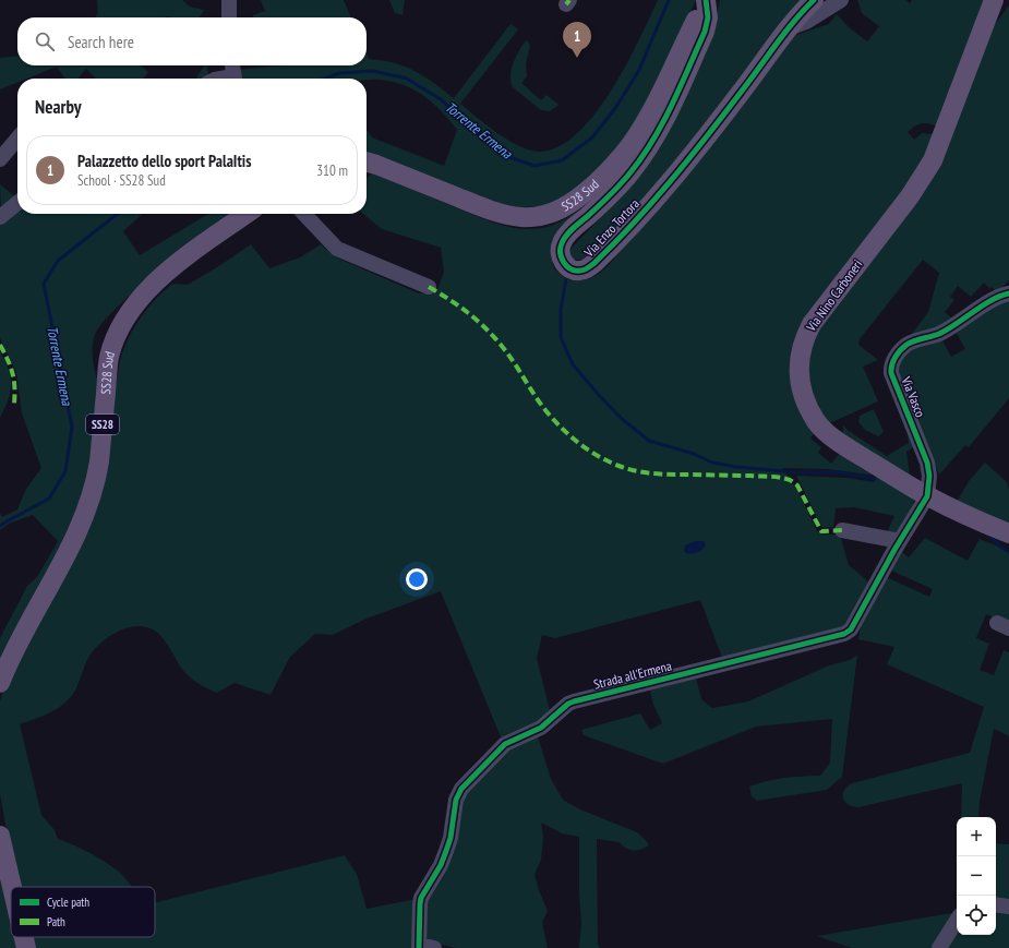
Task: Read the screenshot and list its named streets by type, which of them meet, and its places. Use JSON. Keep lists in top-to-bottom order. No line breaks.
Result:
{"streets":{"main road":["SS28 Sud","Via Enzo Tortora","Via Nino Carboneri","SS28"],"street":["Via Vasco","Strada all'Ermena"]},"crossings":[["SS28 Sud","Via Enzo Tortora"],["Via Nino Carboneri","Via Vasco"],["Via Nino Carboneri","Strada all'Ermena"],["Via Vasco","Strada all'Ermena"]],"water":["Torrente Ermena"],"legend":["Cycle path","Path"],"page":{"search":"Search here","pins":"1","heading":"Nearby","list":[{"mark":"1","name":"Palazzetto dello sport PalaItis","note":"School · SS28 Sud","value":"310 m"}],"map_buttons":["+","−"]}}
